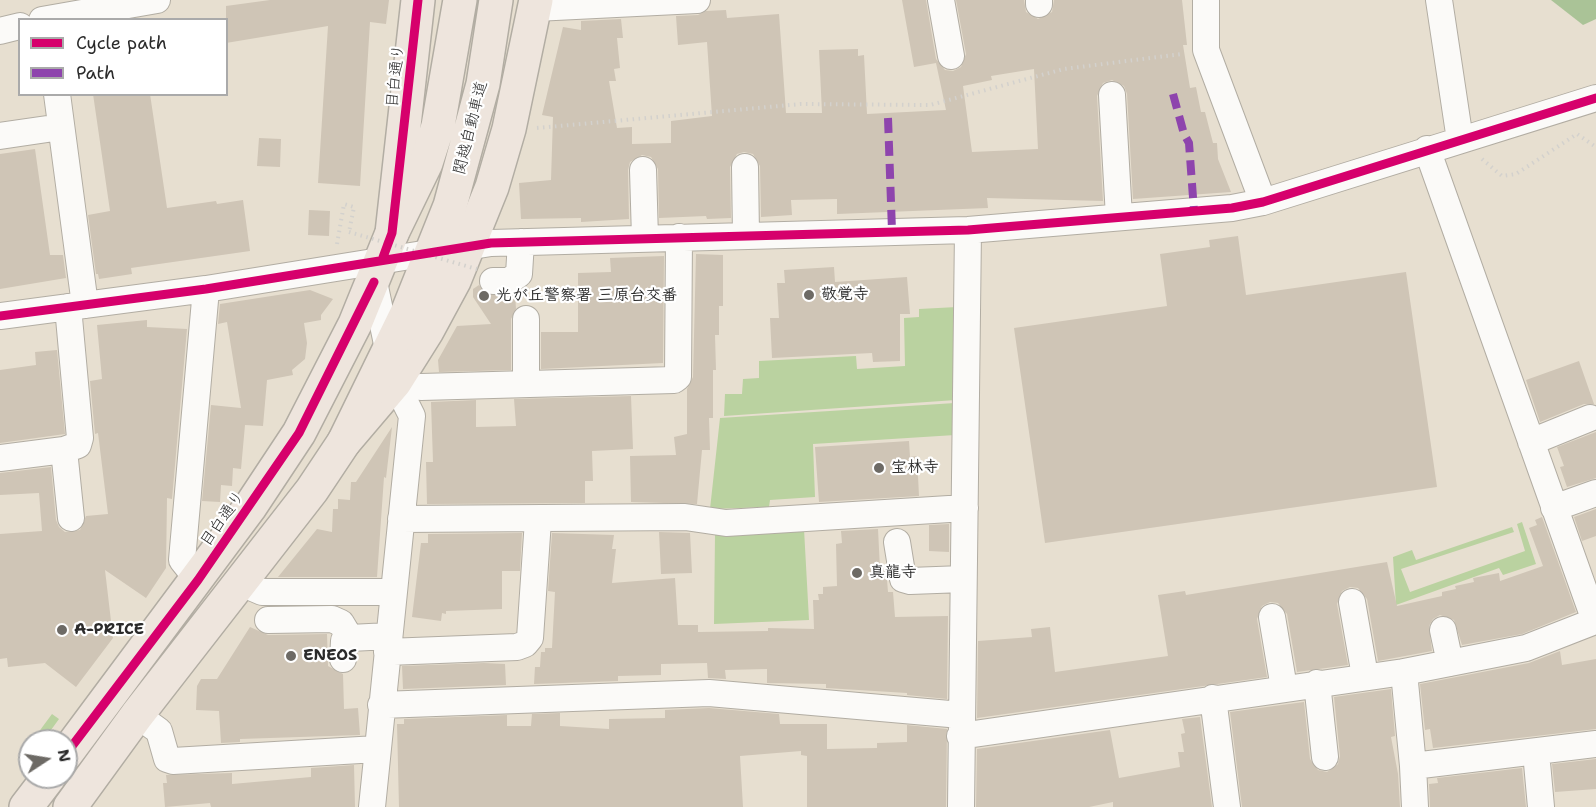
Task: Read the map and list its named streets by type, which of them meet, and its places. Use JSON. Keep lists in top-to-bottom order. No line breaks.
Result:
{"streets":{"main road":["目白通り","関越自動車道"]},"crossings":[["目白通り","関越自動車道"]],"places":["敬覚寺","光が丘警察署 三原台交番","宝林寺","真龍寺","A-PRICE","ENEOS"],"legend":["Cycle path","Path"],"north":"right"}
